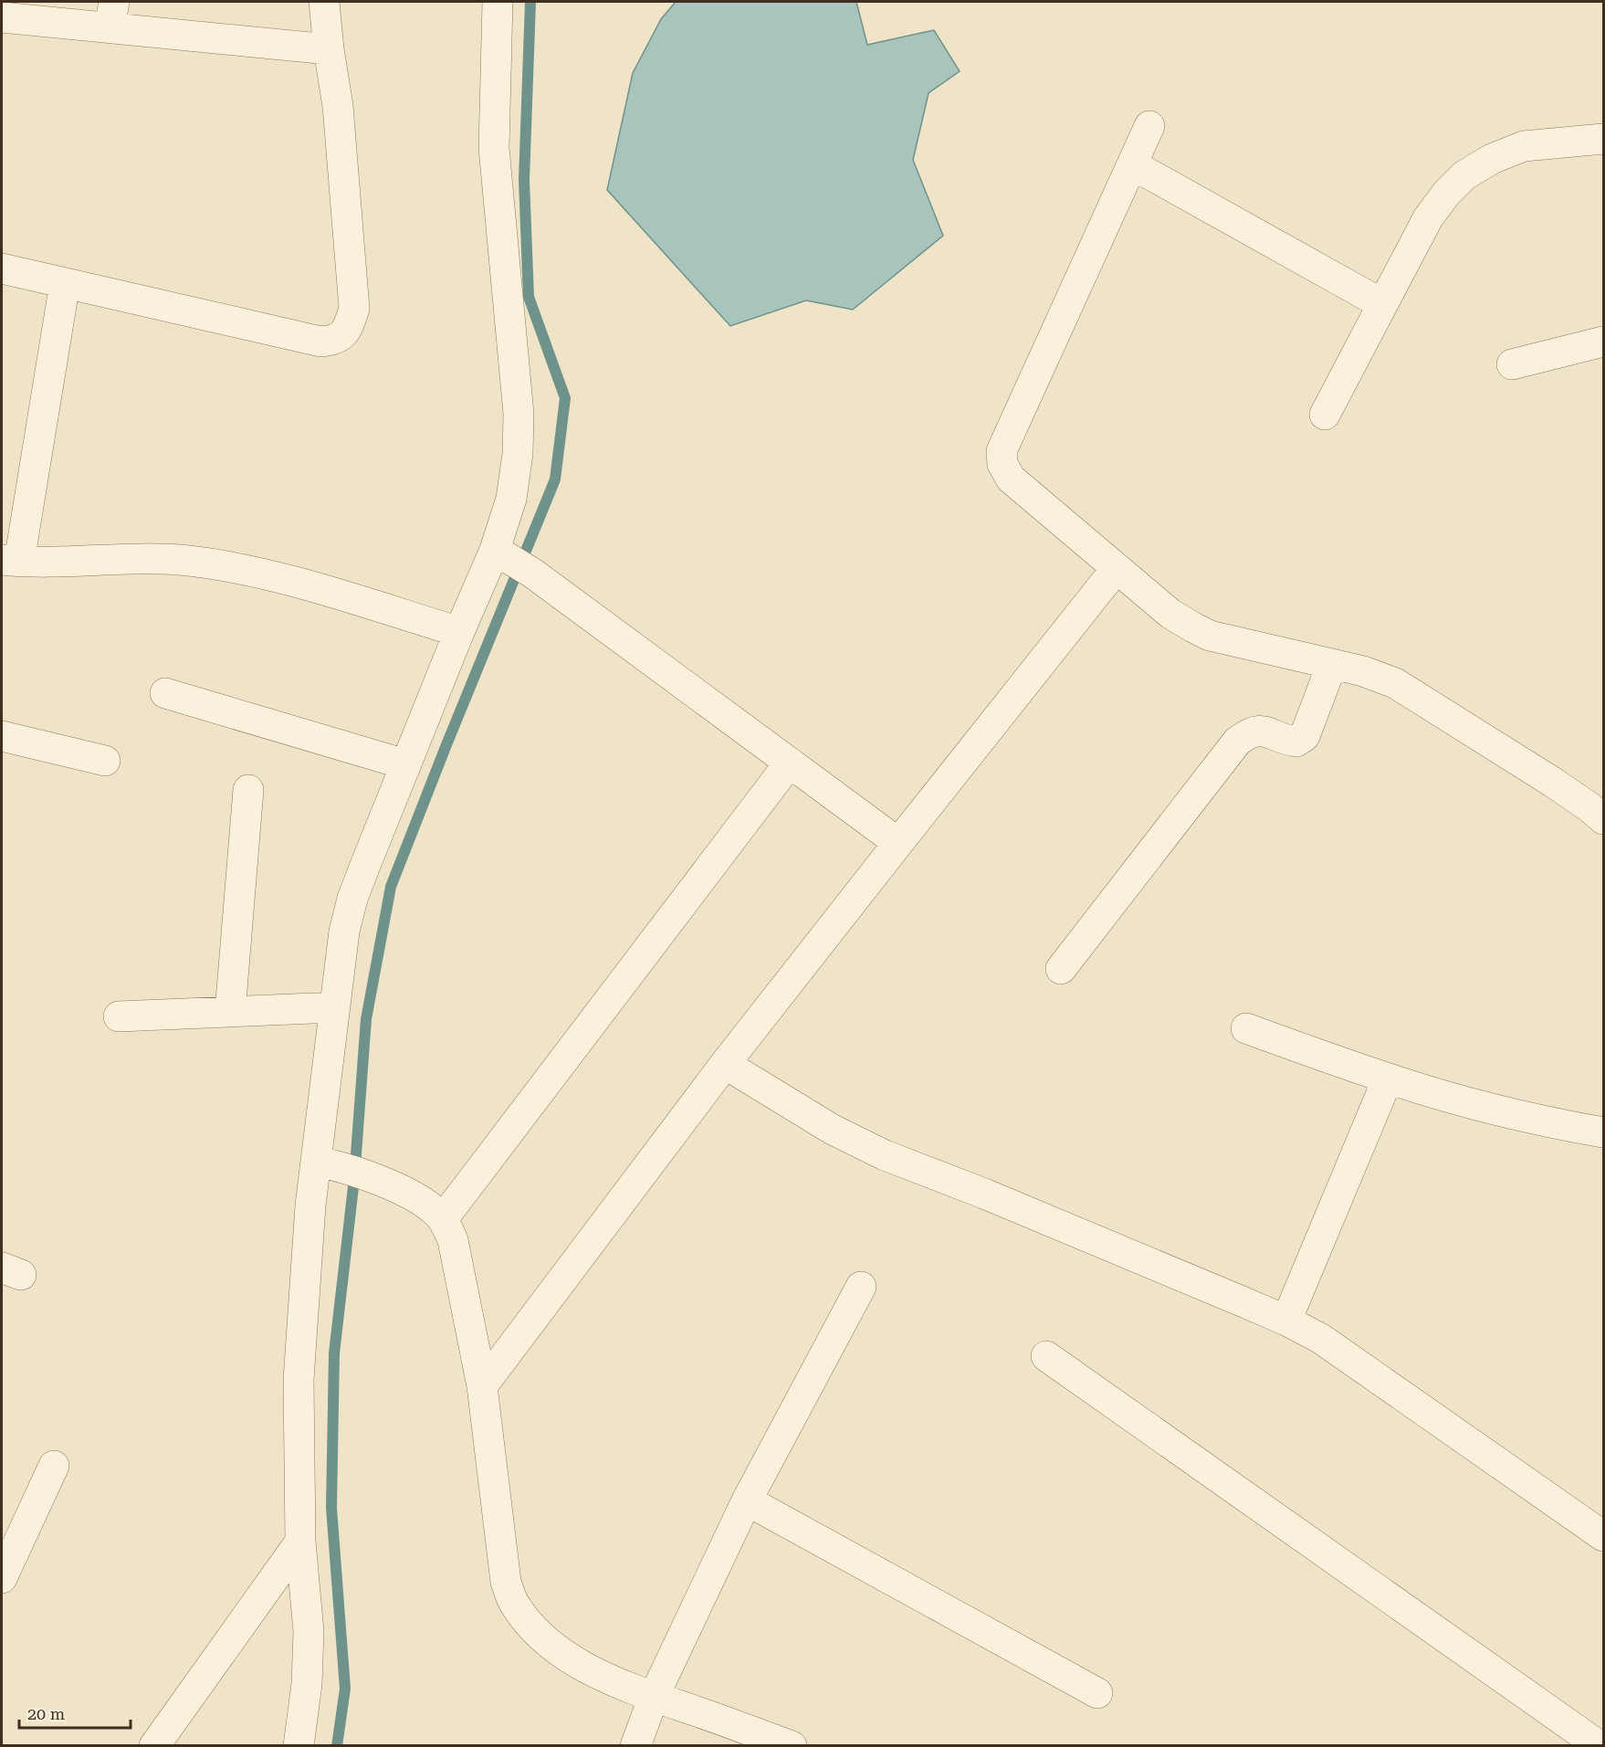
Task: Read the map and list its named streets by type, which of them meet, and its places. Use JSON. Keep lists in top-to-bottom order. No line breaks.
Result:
{"scale_bar":"20 m"}
